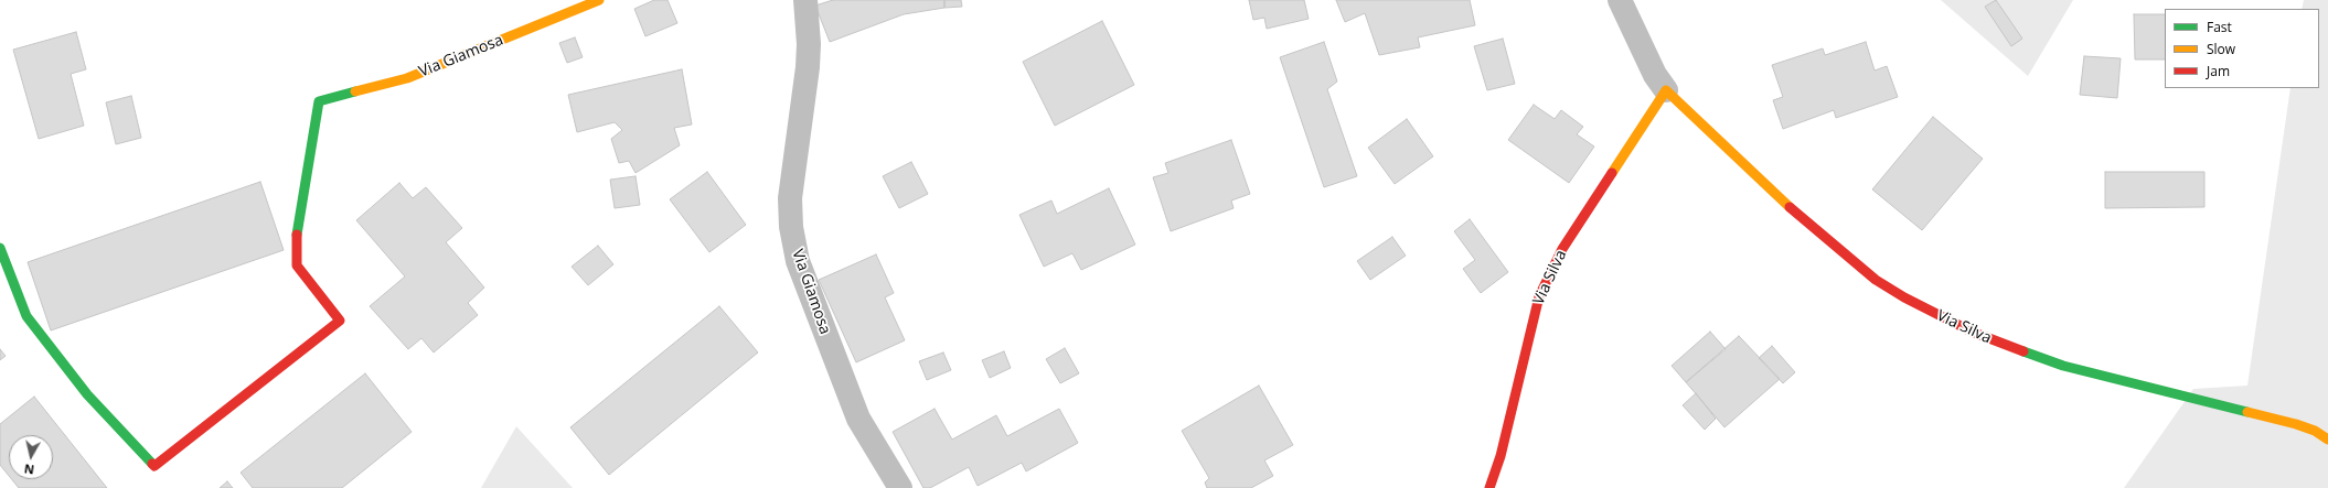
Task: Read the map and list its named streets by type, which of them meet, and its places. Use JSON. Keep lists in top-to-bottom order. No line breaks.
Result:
{"streets":{"street":["Via Giamosa","Via Silva"]},"legend":["Fast","Slow","Jam"],"north":"bottom"}
